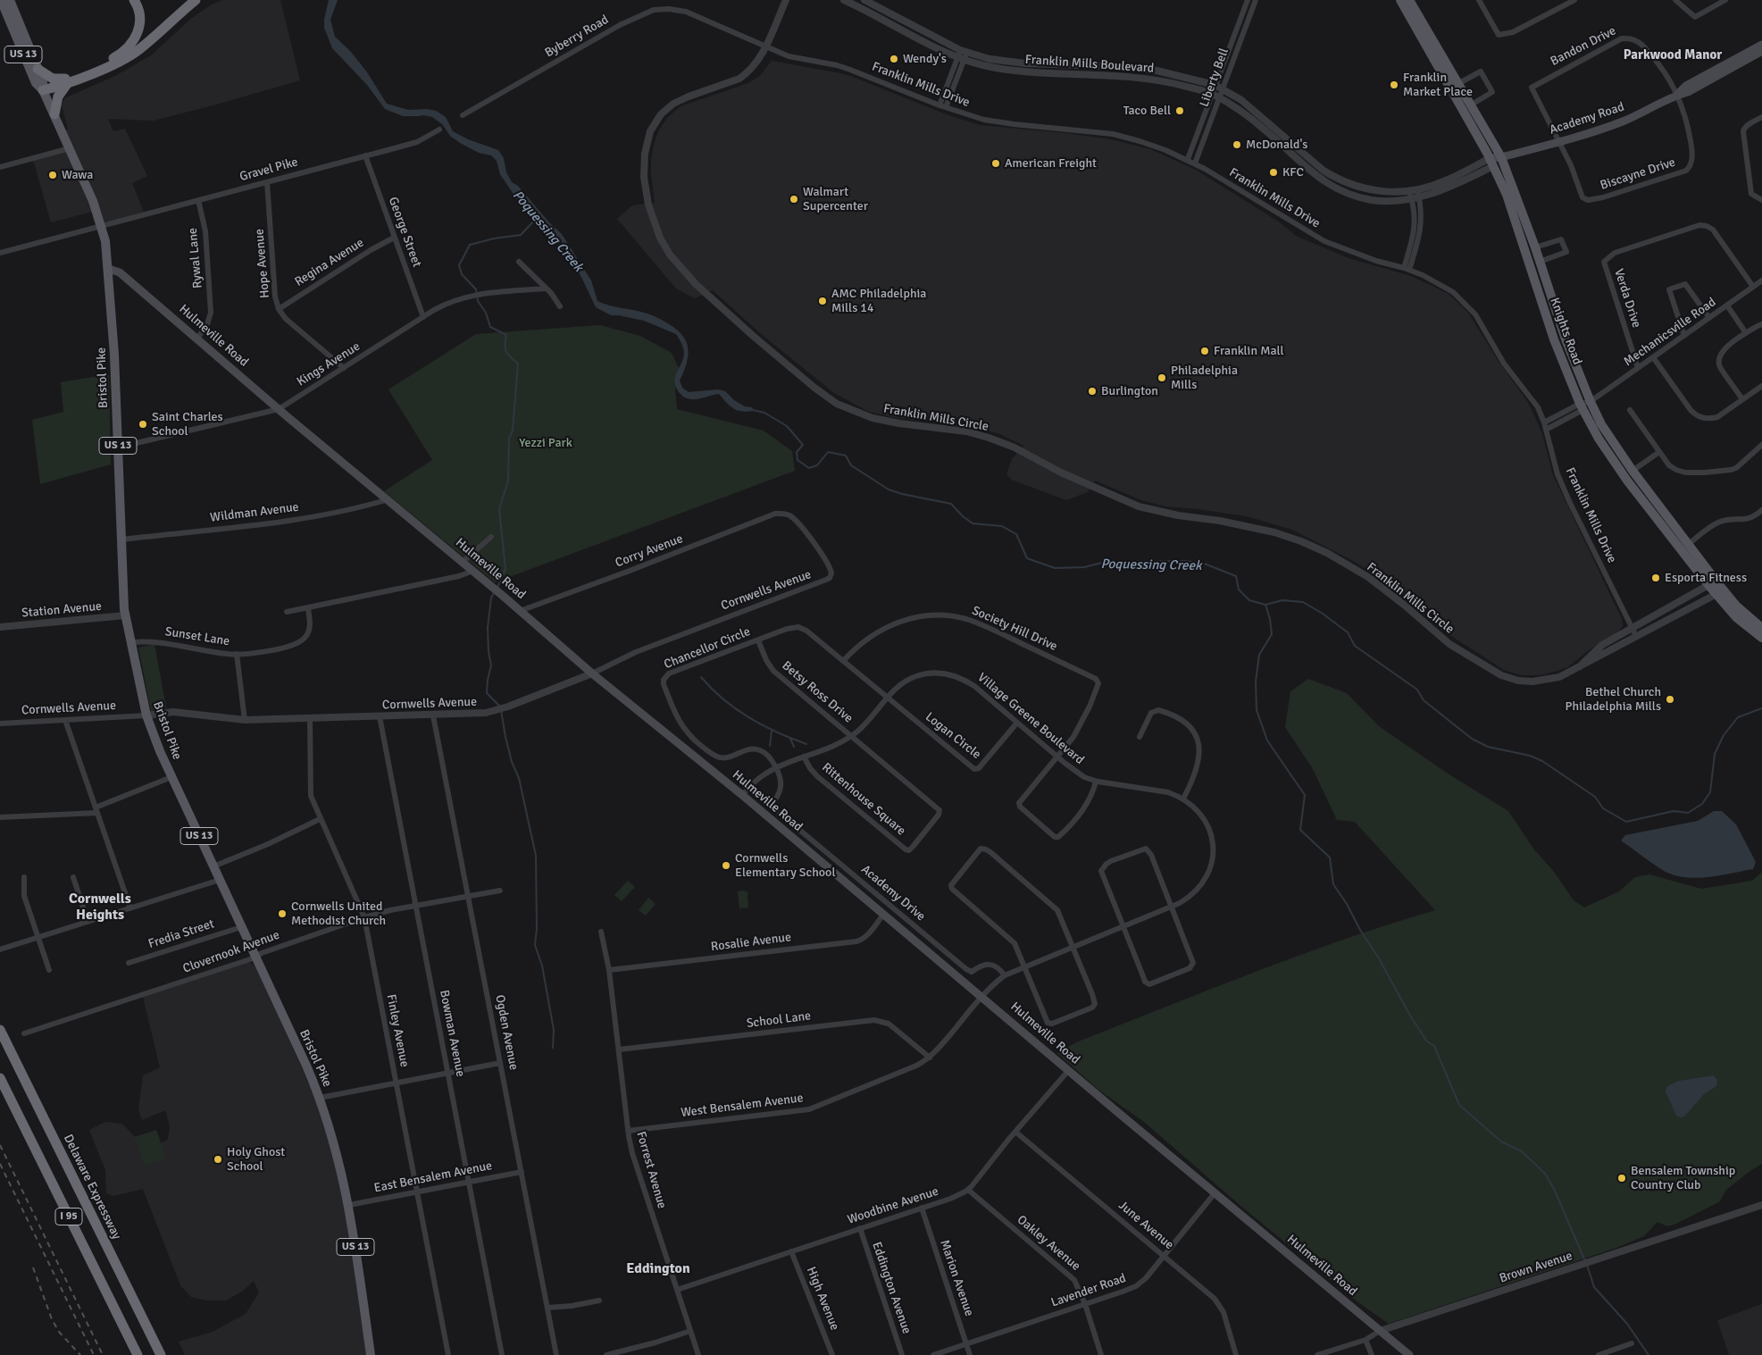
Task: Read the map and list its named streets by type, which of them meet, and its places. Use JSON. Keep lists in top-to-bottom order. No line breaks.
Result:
{"streets":{"highway":["Delaware Expressway","I 95"],"main road":["US 13","Academy Road","Knights Road","Hulmeville Road","Bristol Pike"],"street":["Byberry Road","Bandon Drive","Franklin Mills Boulevard","Liberty Bell","Franklin Mills Drive","Gravel Pike","Biscayne Drive","George Street","Rywal Lane","Regina Avenue","Hope Avenue","Verda Drive","Mechanicsville Road","Kings Avenue","Franklin Mills Circle","Wildman Avenue","Corry Avenue","Cornwells Avenue","Station Avenue","Society Hill Drive","Sunset Lane","Chancellor Circle","Betsy Ross Drive","Village Greene Boulevard","Logan Circle","Rittenhouse Square","Academy Drive","Fredia Street","Rosalie Avenue","Clovernook Avenue","School Lane","Finley Avenue","Ogden Avenue","Bowman Avenue","West Bensalem Avenue","Forrest Avenue","East Bensalem Avenue","Woodbine Avenue","June Avenue","Oakley Avenue","Brown Avenue","Marion Avenue","Eddington Avenue","Lavender Road","High Avenue"]},"crossings":[["Byberry Road","Franklin Mills Drive"],["Bandon Drive","Academy Road"],["Bandon Drive","Biscayne Drive"],["Franklin Mills Boulevard","Liberty Bell"],["Franklin Mills Boulevard","Academy Road"],["Franklin Mills Boulevard","Knights Road"],["Liberty Bell","Franklin Mills Drive"],["Franklin Mills Drive","Franklin Mills Circle"],["Academy Road","Biscayne Drive"],["Academy Road","Knights Road"],["Gravel Pike","George Street"],["Gravel Pike","Rywal Lane"],["Gravel Pike","Hope Avenue"],["Gravel Pike","Bristol Pike"],["George Street","Regina Avenue"],["George Street","Kings Avenue"],["Rywal Lane","Hulmeville Road"],["Regina Avenue","Hope Avenue"],["Hope Avenue","Kings Avenue"],["Verda Drive","Mechanicsville Road"],["Knights Road","Mechanicsville Road"],["Knights Road","Franklin Mills Circle"],["Hulmeville Road","Kings Avenue"],["Hulmeville Road","Bristol Pike"],["Hulmeville Road","Wildman Avenue"],["Hulmeville Road","Corry Avenue"],["Hulmeville Road","Cornwells Avenue"],["Hulmeville Road","Village Greene Boulevard"],["Hulmeville Road","Rosalie Avenue"],["Hulmeville Road","West Bensalem Avenue"],["Hulmeville Road","Woodbine Avenue"],["Hulmeville Road","Brown Avenue"],["Hulmeville Road","Lavender Road"],["Kings Avenue","Bristol Pike"],["Bristol Pike","Wildman Avenue"],["Bristol Pike","Cornwells Avenue"],["Bristol Pike","Station Avenue"],["Bristol Pike","Sunset Lane"],["Bristol Pike","Fredia Street"],["Bristol Pike","Clovernook Avenue"],["Bristol Pike","East Bensalem Avenue"],["Corry Avenue","Cornwells Avenue"],["Cornwells Avenue","Finley Avenue"],["Cornwells Avenue","Ogden Avenue"],["Cornwells Avenue","Bowman Avenue"],["Society Hill Drive","Chancellor Circle"],["Society Hill Drive","Village Greene Boulevard"],["Chancellor Circle","Betsy Ross Drive"],["Chancellor Circle","Village Greene Boulevard"],["Chancellor Circle","Logan Circle"],["Chancellor Circle","Academy Drive"],["Betsy Ross Drive","Village Greene Boulevard"],["Betsy Ross Drive","Rittenhouse Square"],["Village Greene Boulevard","Logan Circle"],["Village Greene Boulevard","Rittenhouse Square"],["Village Greene Boulevard","Academy Drive"],["Village Greene Boulevard","West Bensalem Avenue"],["Rosalie Avenue","Forrest Avenue"],["Clovernook Avenue","Finley Avenue"],["Clovernook Avenue","Ogden Avenue"],["Clovernook Avenue","Bowman Avenue"],["School Lane","West Bensalem Avenue"],["School Lane","Forrest Avenue"],["Finley Avenue","East Bensalem Avenue"],["Ogden Avenue","East Bensalem Avenue"],["Bowman Avenue","East Bensalem Avenue"],["West Bensalem Avenue","Forrest Avenue"],["Forrest Avenue","Woodbine Avenue"],["Woodbine Avenue","June Avenue"],["Woodbine Avenue","Oakley Avenue"],["Woodbine Avenue","Marion Avenue"],["Woodbine Avenue","Eddington Avenue"],["Woodbine Avenue","High Avenue"],["June Avenue","Lavender Road"],["Oakley Avenue","Lavender Road"],["Marion Avenue","Lavender Road"]],"districts":["Parkwood Manor","Cornwells Heights","Eddington"],"water":["Poquessing Creek"],"parks":["Yezzi Park"],"places":["Wendy's","Franklin Market Place","Taco Bell","McDonald's","American Freight","KFC","Wawa","Walmart Supercenter","AMC Philadelphia Mills 14","Franklin Mall","Philadelphia Mills","Burlington","Saint Charles School","Esporta Fitness","Bethel Church Philadelphia Mills","Cornwells Elementary School","Cornwells United Methodist Church","Holy Ghost School","Bensalem Township Country Club"]}
